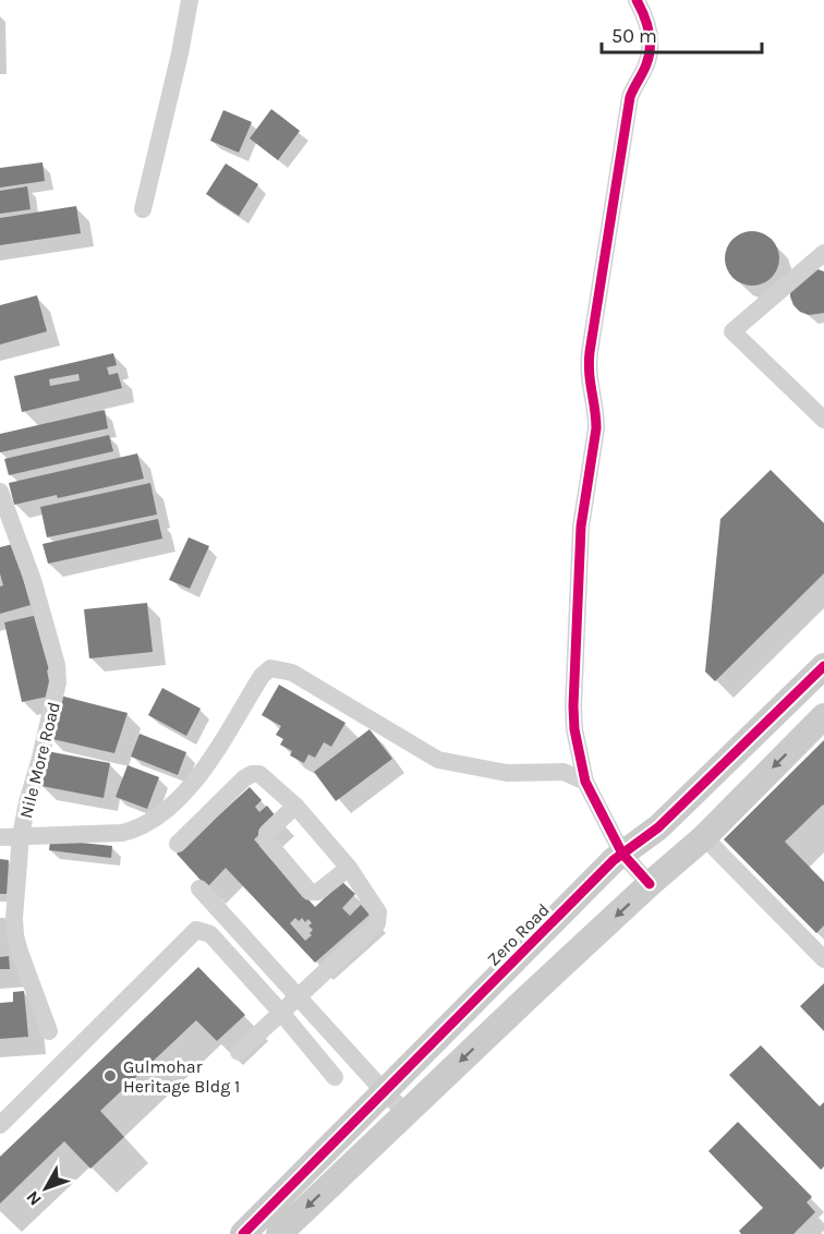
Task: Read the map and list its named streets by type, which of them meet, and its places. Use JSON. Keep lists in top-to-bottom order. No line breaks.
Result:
{"streets":{"street":["Nile More Road","Zero Road"]},"places":["Gulmohar Heritage Bldg 1"],"scale_bar":"50 m","north":"bottom left"}
